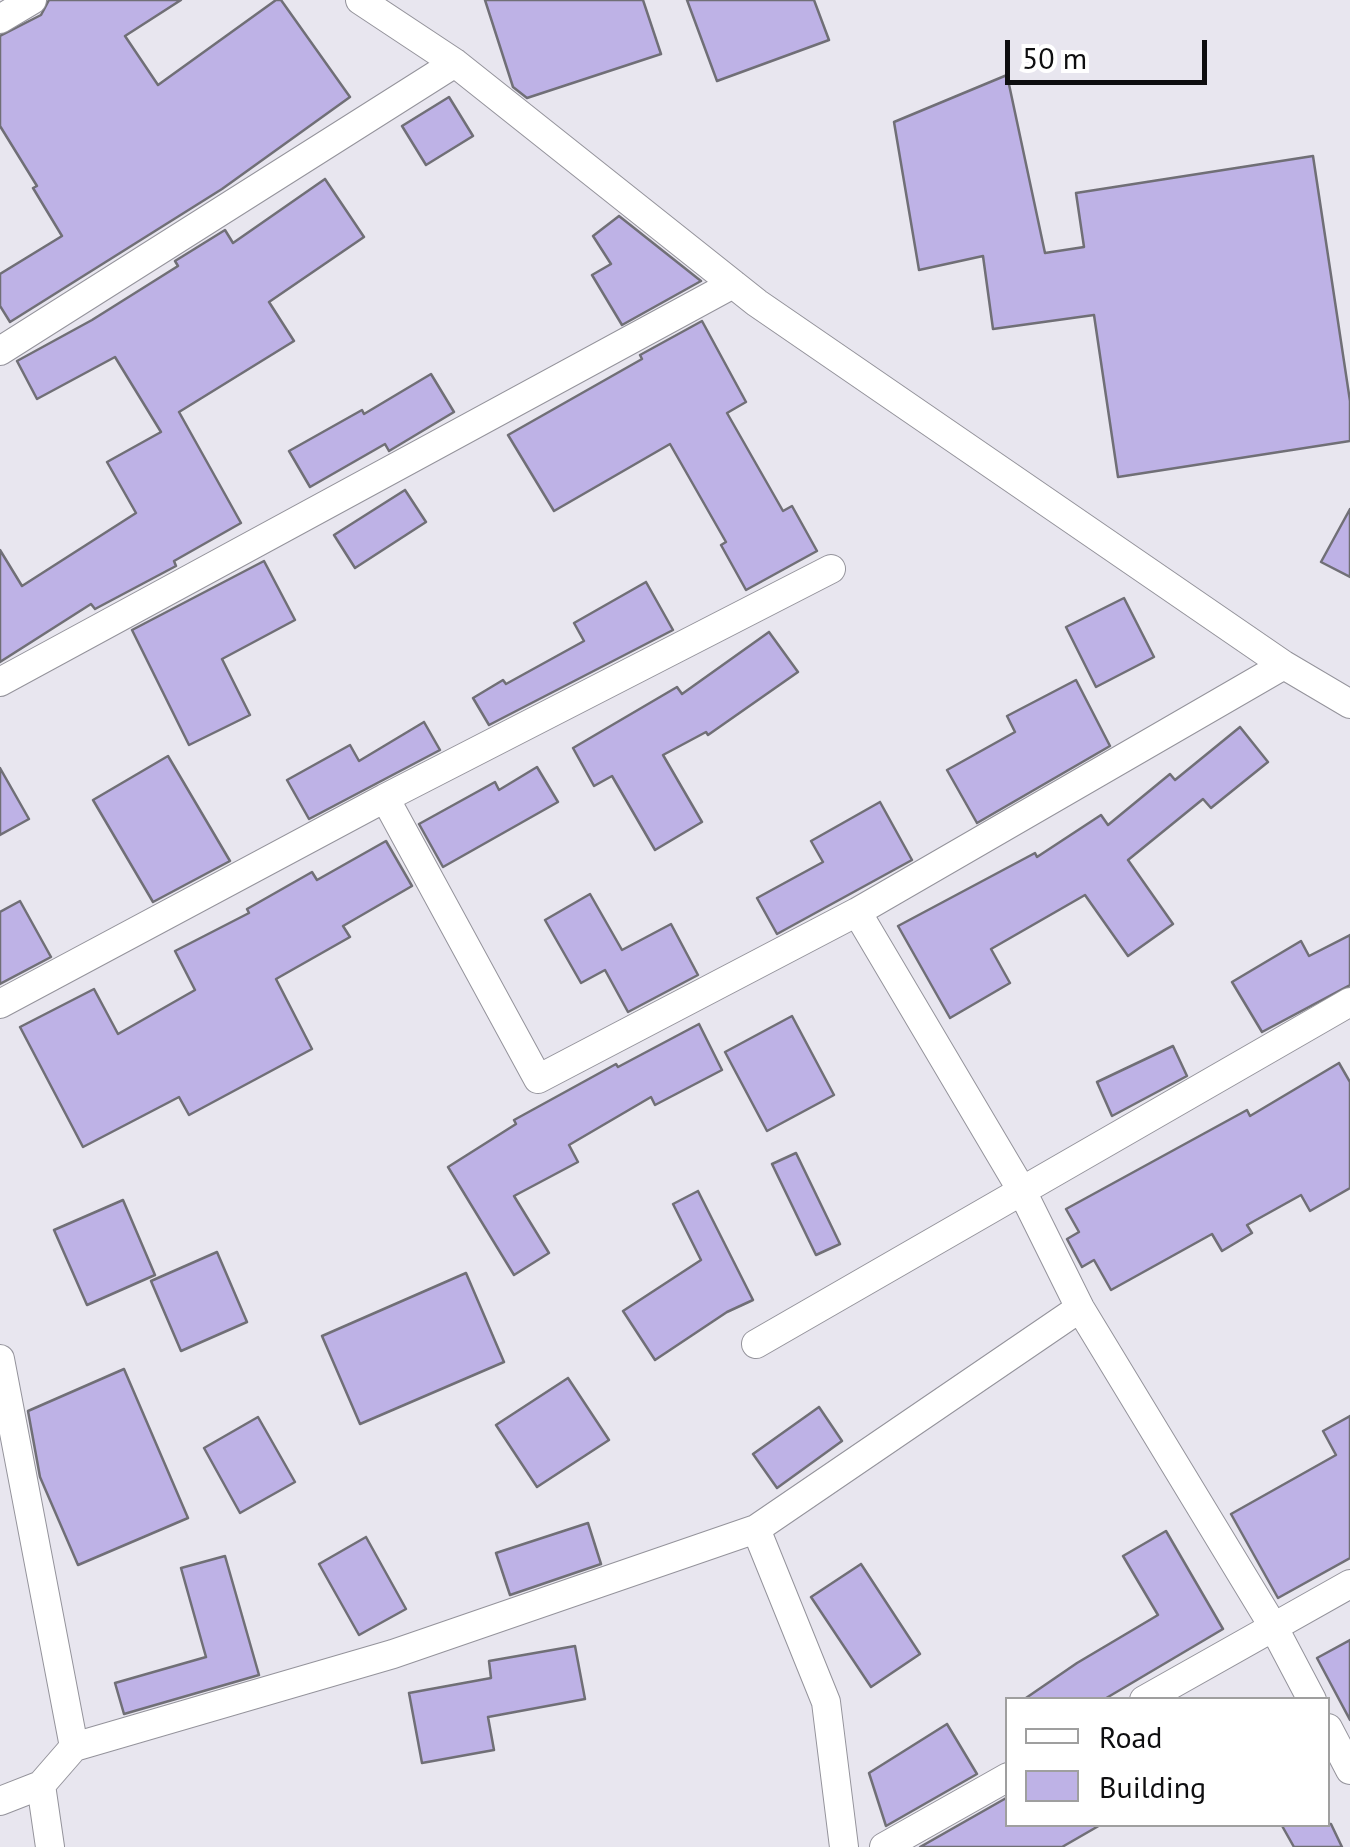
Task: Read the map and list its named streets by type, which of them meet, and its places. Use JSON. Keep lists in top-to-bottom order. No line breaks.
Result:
{"legend":["Road","Building"],"scale_bar":"50 m"}
